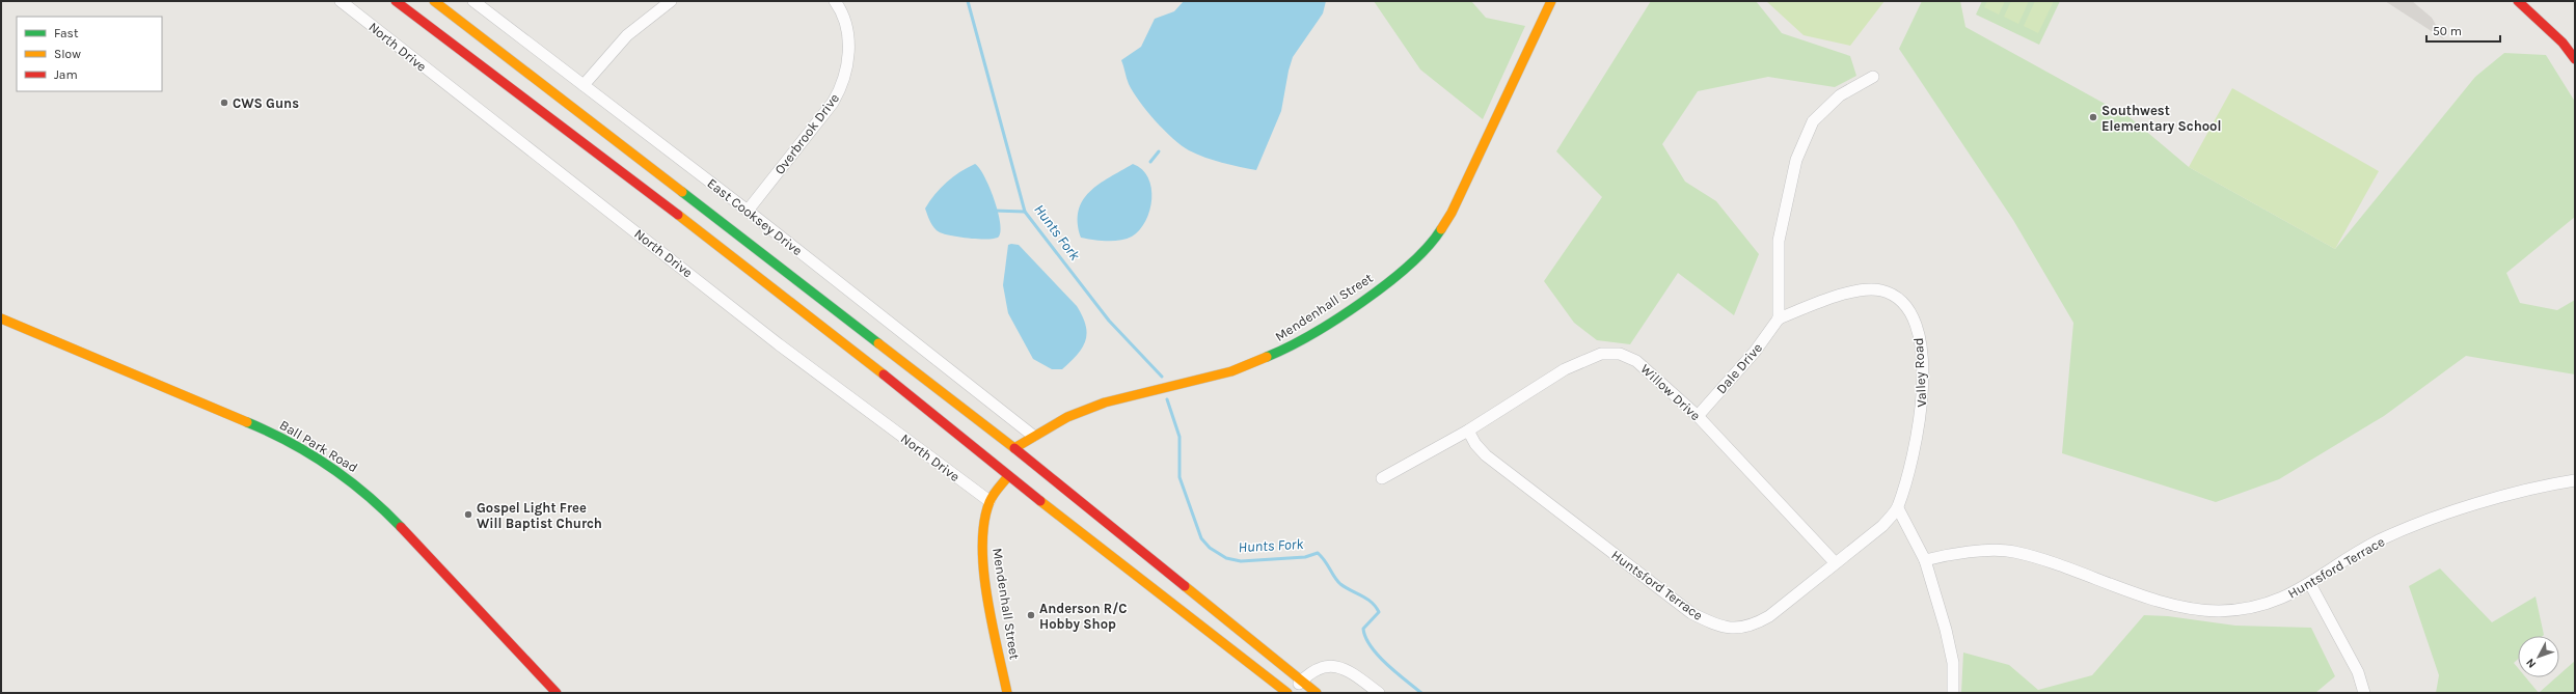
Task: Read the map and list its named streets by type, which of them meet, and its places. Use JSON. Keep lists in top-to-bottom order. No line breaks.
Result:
{"streets":{"main road":["Mendenhall Street","Ball Park Road"],"street":["North Drive","Overbrook Drive","East Cooksey Drive","Dale Drive","Valley Road","Willow Drive","Huntsford Terrace"]},"crossings":[["North Drive","Mendenhall Street"],["Overbrook Drive","East Cooksey Drive"],["East Cooksey Drive","Mendenhall Street"],["Dale Drive","Valley Road"],["Dale Drive","Willow Drive"],["Valley Road","Huntsford Terrace"],["Willow Drive","Huntsford Terrace"]],"water":["Hunts Fork"],"places":["CWS Guns","Southwest Elementary School","Gospel Light Free Will Baptist Church","Anderson R/C Hobby Shop"],"legend":["Fast","Slow","Jam"],"scale_bar":"50 m","north":"bottom left"}
